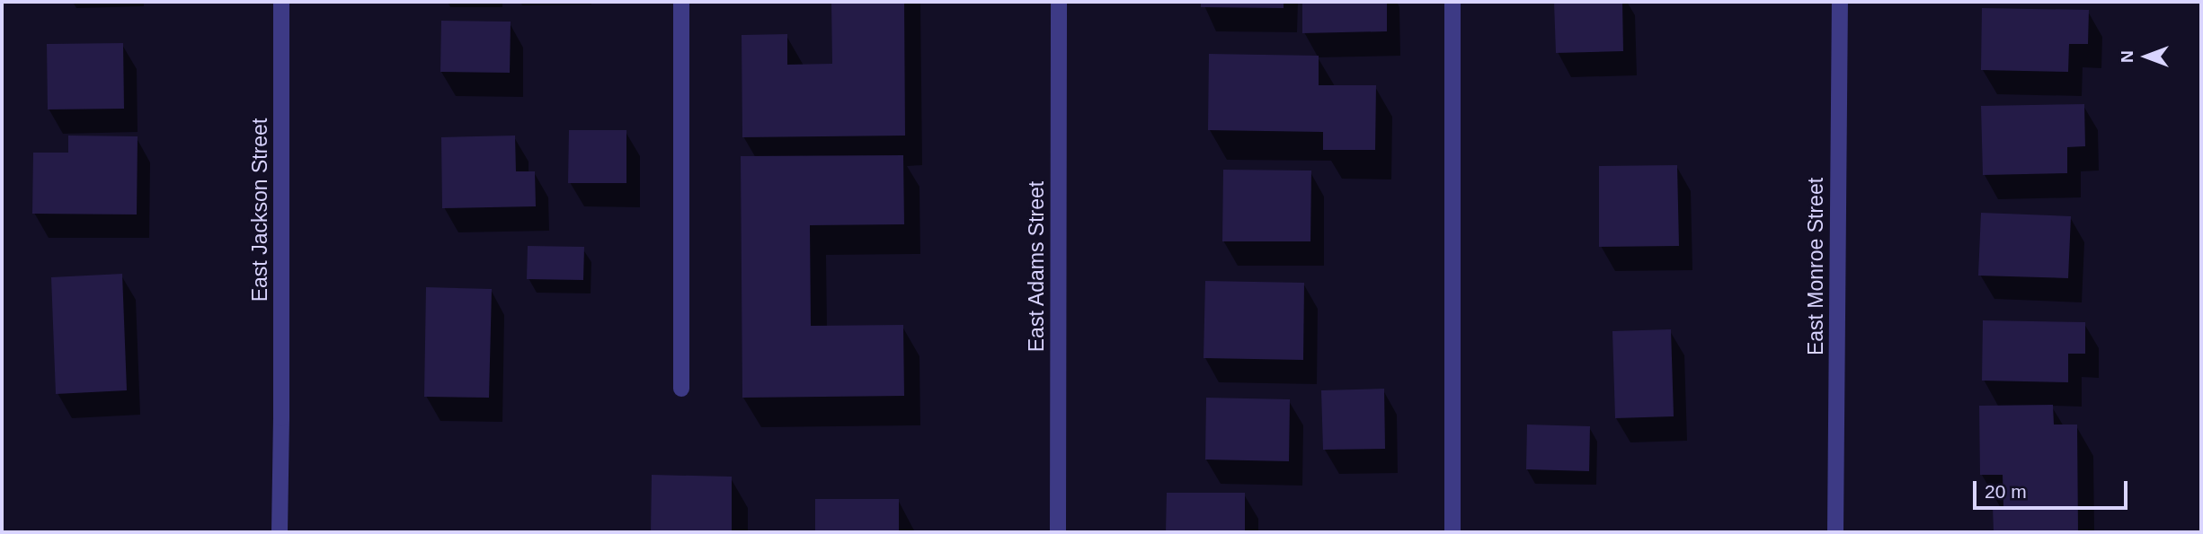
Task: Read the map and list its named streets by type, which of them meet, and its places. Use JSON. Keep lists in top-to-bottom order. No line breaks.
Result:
{"streets":{"street":["East Jackson Street","East Adams Street","East Monroe Street"]},"scale_bar":"20 m","north":"left"}
